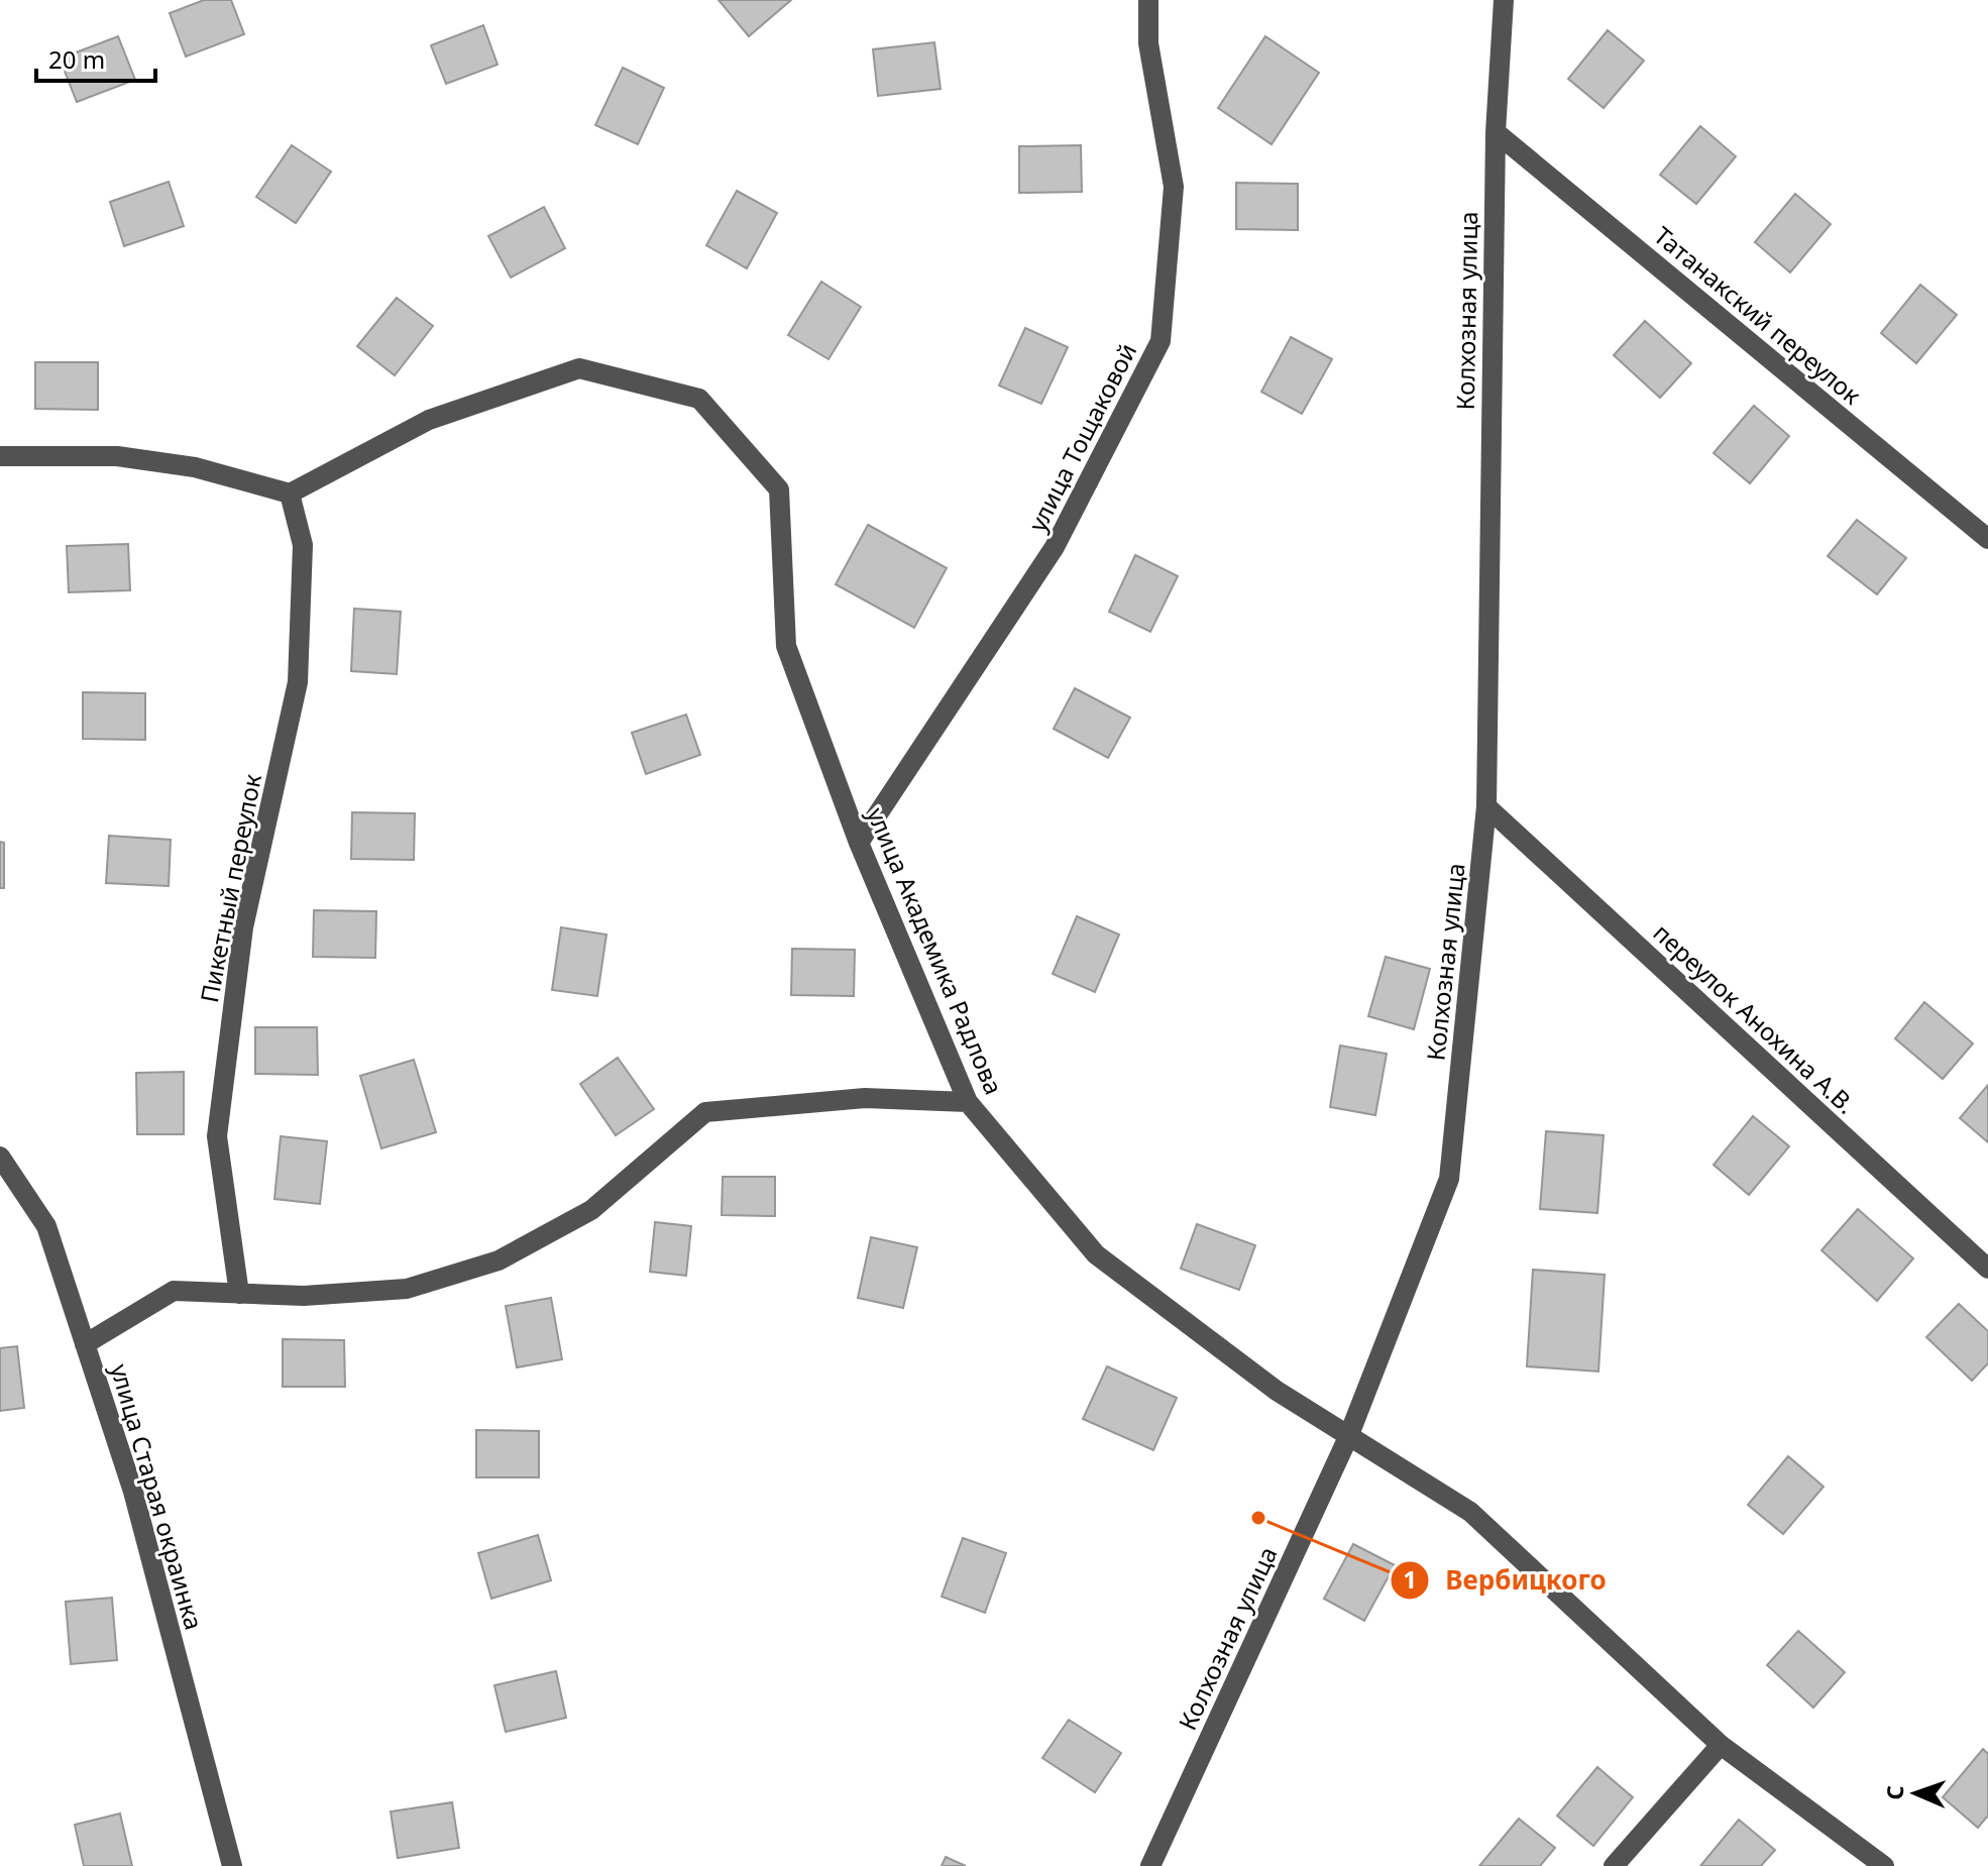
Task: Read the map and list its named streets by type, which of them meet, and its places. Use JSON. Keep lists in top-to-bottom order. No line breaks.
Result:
{"streets":{"street":["Колхозная улица","Татанакский переулок","улица Тощаковой","Пикетный переулок","улица Академика Радлова","переулок Анохина А.В.","улица Старая окраинка"]},"crossings":[["Колхозная улица","Татанакский переулок"],["Колхозная улица","улица Академика Радлова"],["Колхозная улица","переулок Анохина А.В."],["улица Тощаковой","улица Академика Радлова"],["Пикетный переулок","улица Академика Радлова"]],"places":["Вербицкого"],"scale_bar":"20 m","north":"left"}
